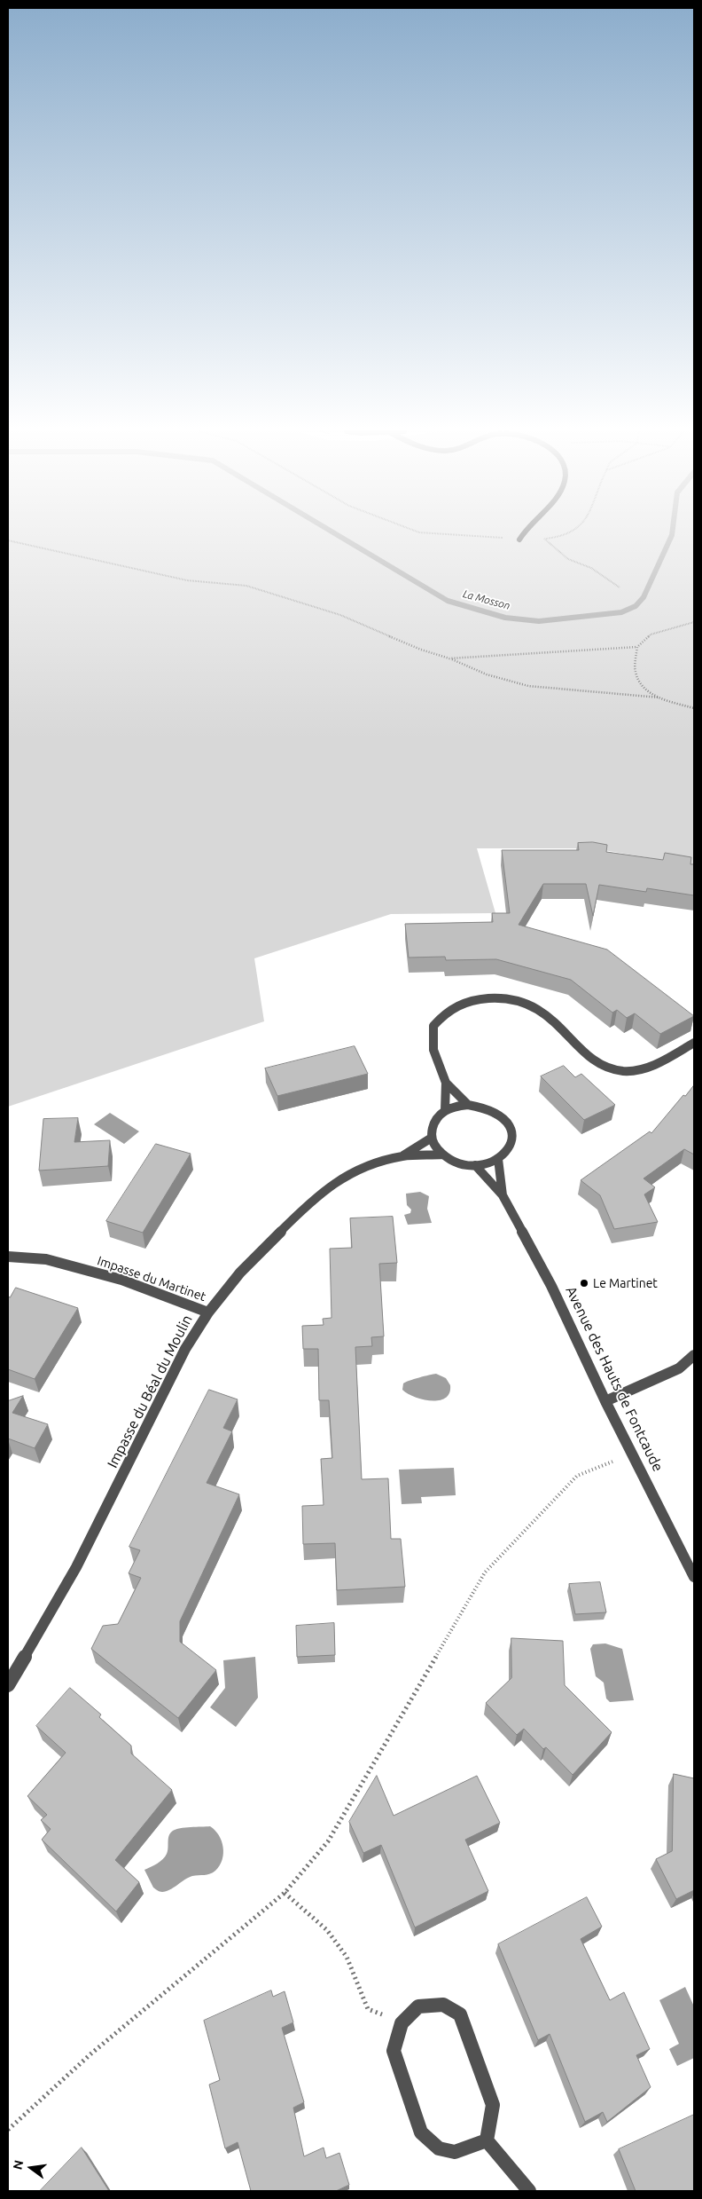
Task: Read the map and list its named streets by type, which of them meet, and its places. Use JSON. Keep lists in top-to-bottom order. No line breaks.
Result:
{"streets":{"street":["Impasse du Martinet","Avenue des Hauts de Fontcaude","Impasse du Béal du Moulin"]},"crossings":[["Impasse du Martinet","Impasse du Béal du Moulin"],["Avenue des Hauts de Fontcaude","Impasse du Béal du Moulin"]],"water":["La Mosson"],"places":["Le Martinet"],"north":"left"}
